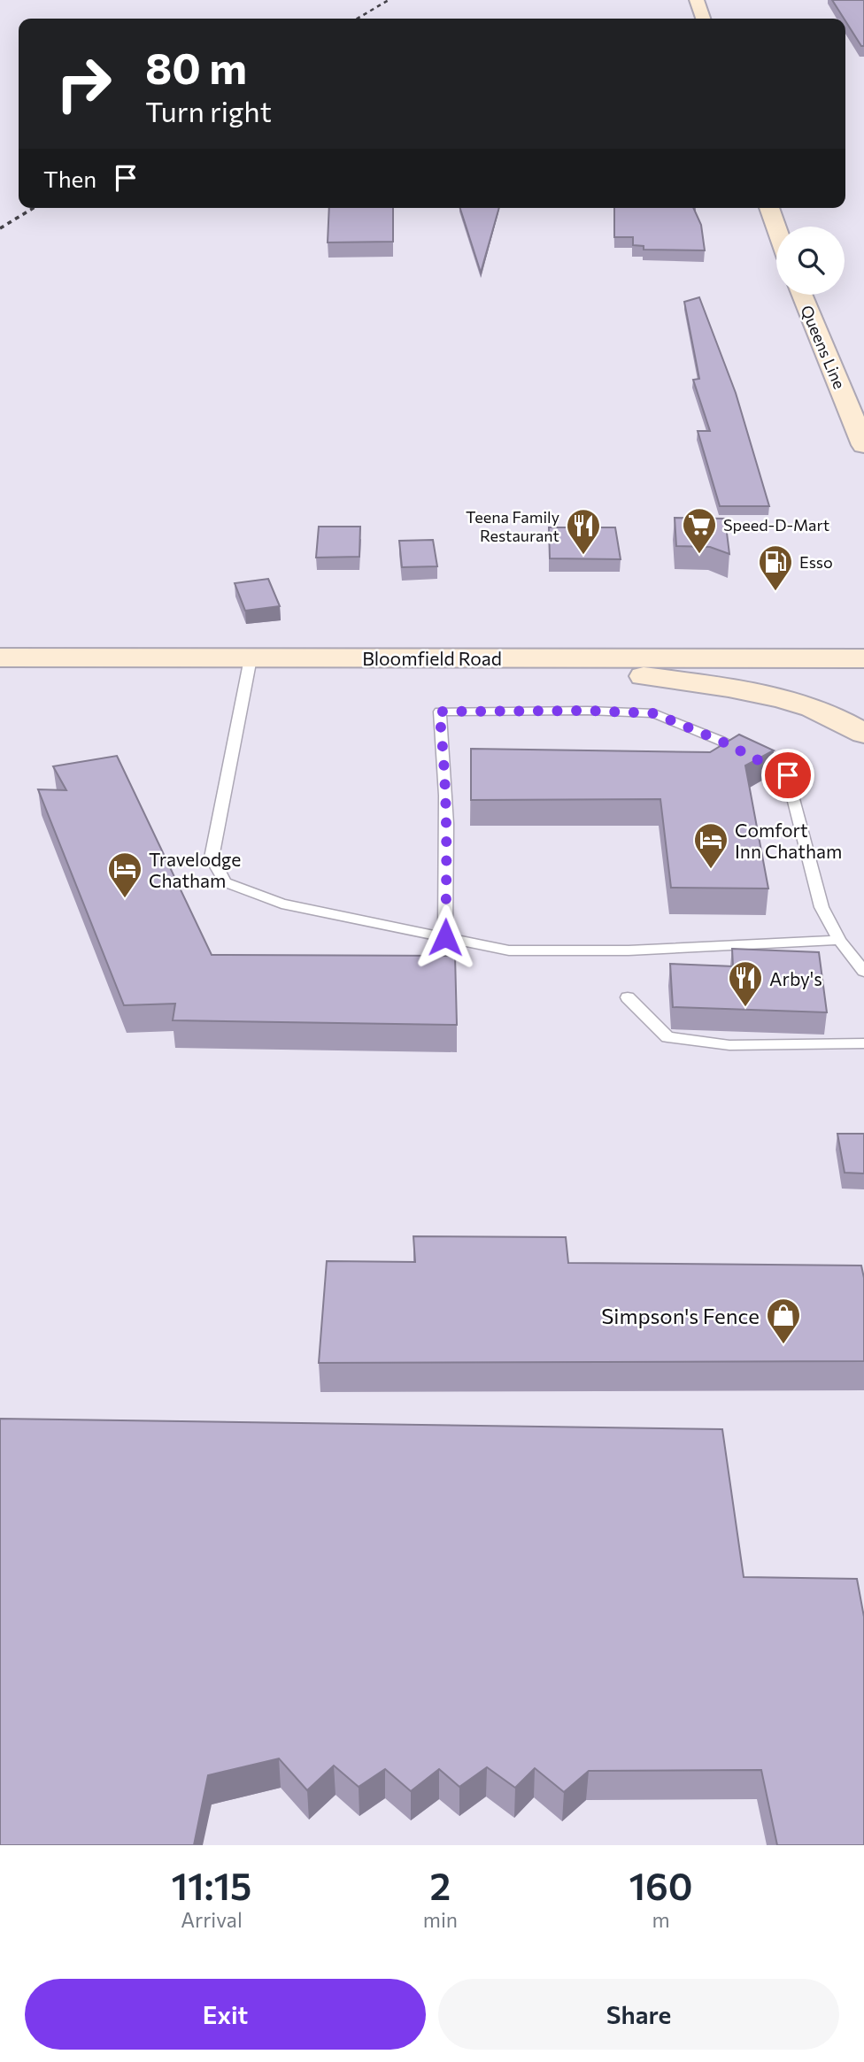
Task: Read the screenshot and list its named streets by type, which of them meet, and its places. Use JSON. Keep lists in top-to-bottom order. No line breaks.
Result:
{"streets":{"main road":["Queens Line","Bloomfield Road"]},"places":{"supermarket":["Speed-D-Mart"],"restaurant":["Teena Family Restaurant","Arby's"],"fuel station":["Esso"],"hotel":["Comfort Inn Chatham","Travelodge Chatham"],"shop":["Simpson's Fence"]},"page":{"turn":["80 m","Turn right"],"then":"Then","eta":["11:15","Arrival","2","min","160","m"],"buttons":["Exit","Share"]}}
